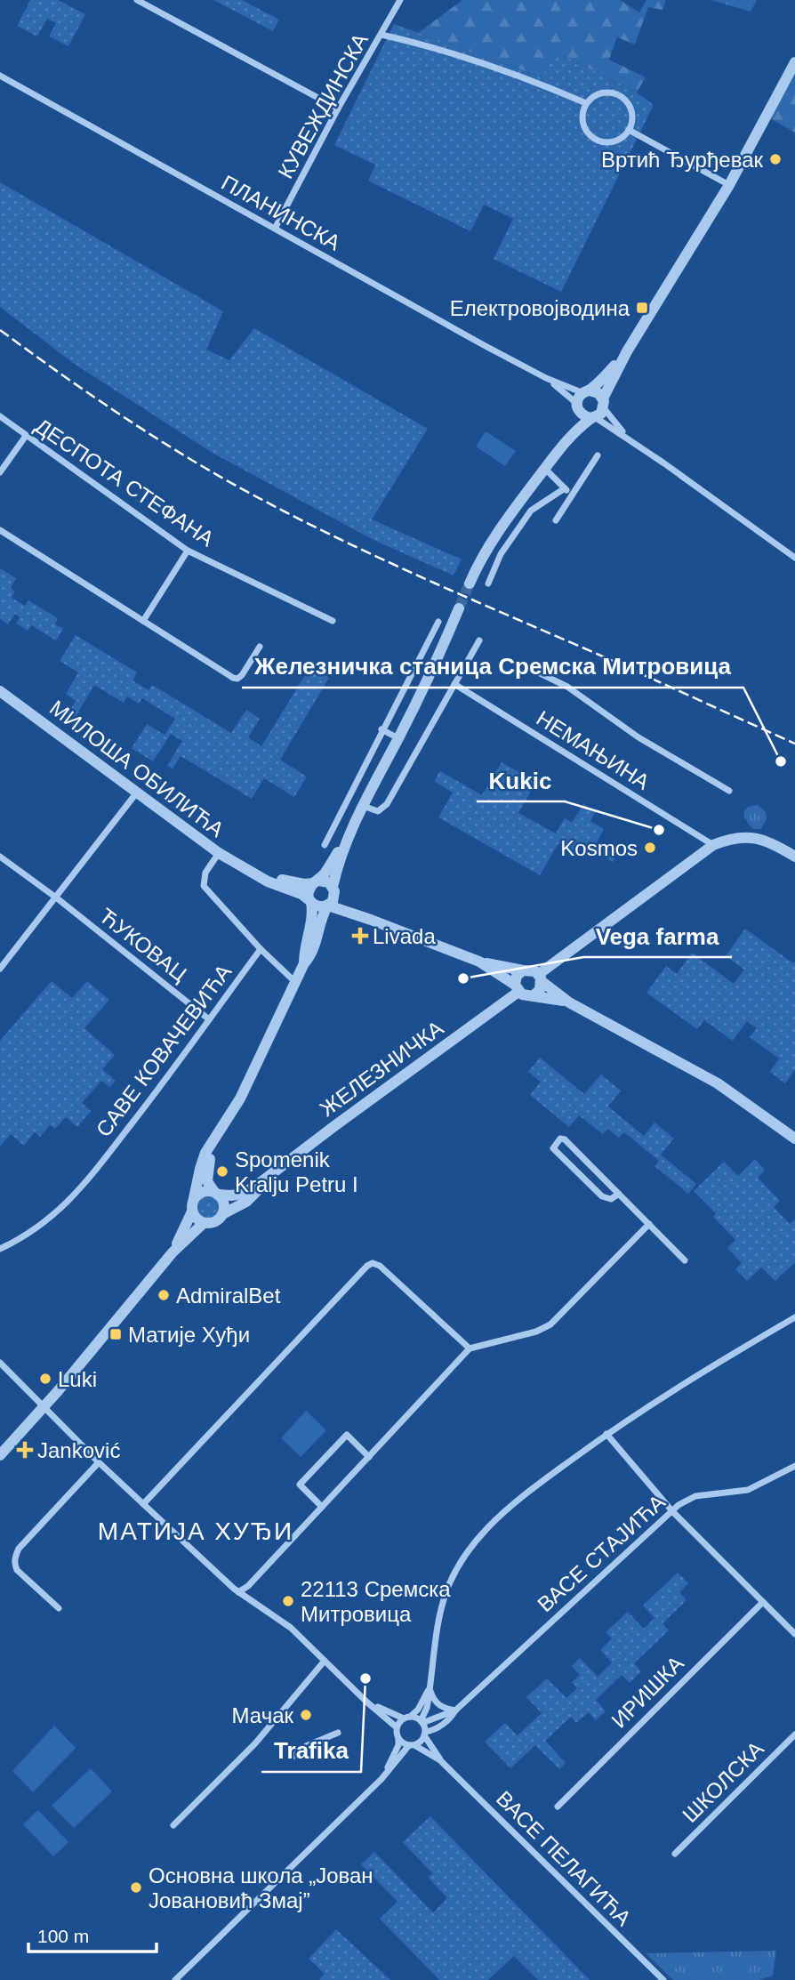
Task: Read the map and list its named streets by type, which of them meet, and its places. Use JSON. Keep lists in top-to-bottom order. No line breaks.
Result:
{"streets":{"street":["КУВЕЖДИНСКА","ПЛАНИНСКА","ДЕСПОТА СТЕФАНА","НЕМАЊИНА","МИЛОША ОБИЛИЋА","ЋУКОВАЦ","САВЕ КОВАЧЕВИЋА","ЖЕЛЕЗНИЧКА","ВАСЕ СТАЈИЋА","ИРИШКА","ШКОЛСКА","ВАСЕ ПЕЛАГИЋА"]},"crossings":[["КУВЕЖДИНСКА","ПЛАНИНСКА"],["ЋУКОВАЦ","САВЕ КОВАЧЕВИЋА"],["ВАСЕ СТАЈИЋА","ВАСЕ ПЕЛАГИЋА"]],"districts":["МАТИЈА ХУЂИ"],"places":{"other":["Вртић Ђурђевак","Железничка станица Сремска Митровица","Kukic","Kosmos","Vega farma","Spomenik Kralju Petru I","AdmiralBet","Luki","22113 Сремска Митровица","Trafika","Мачак","Основна школа „Јован Јовановић Змај”"],"transit":["Електровојводина","Матије Хуђи"],"health":["Livada","Janković"]},"scale_bar":"100 m"}
